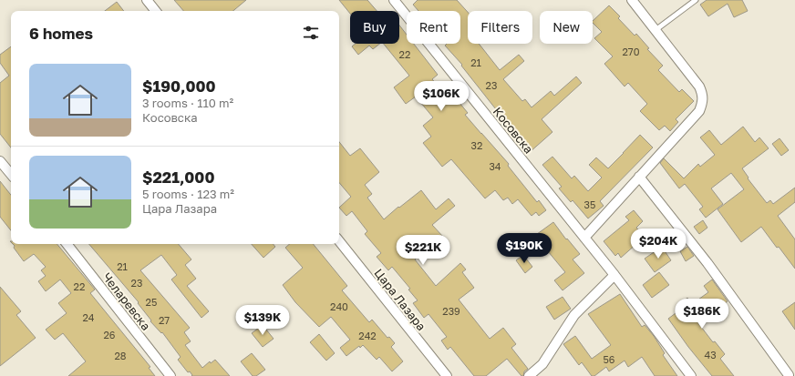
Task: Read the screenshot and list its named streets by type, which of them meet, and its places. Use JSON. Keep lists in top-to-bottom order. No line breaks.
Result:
{"streets":{"street":["Косовска","Цара Лазара","Челаревска"]},"house_numbers":["270","22","21","23","32","34","35","21","23","22","25","240","239","24","27","26","242","43","28","56"],"page":{"chip":["Buy","Rent","Filters","New"],"heading":"6 homes","list":[{"name":"$190,000","note":"3 rooms · 110 m² · Косовска"},{"name":"$221,000","note":"5 rooms · 123 m² · Цара Лазара"}],"price":["$106K","$204K","$190K","$221K","$186K","$139K"]}}
